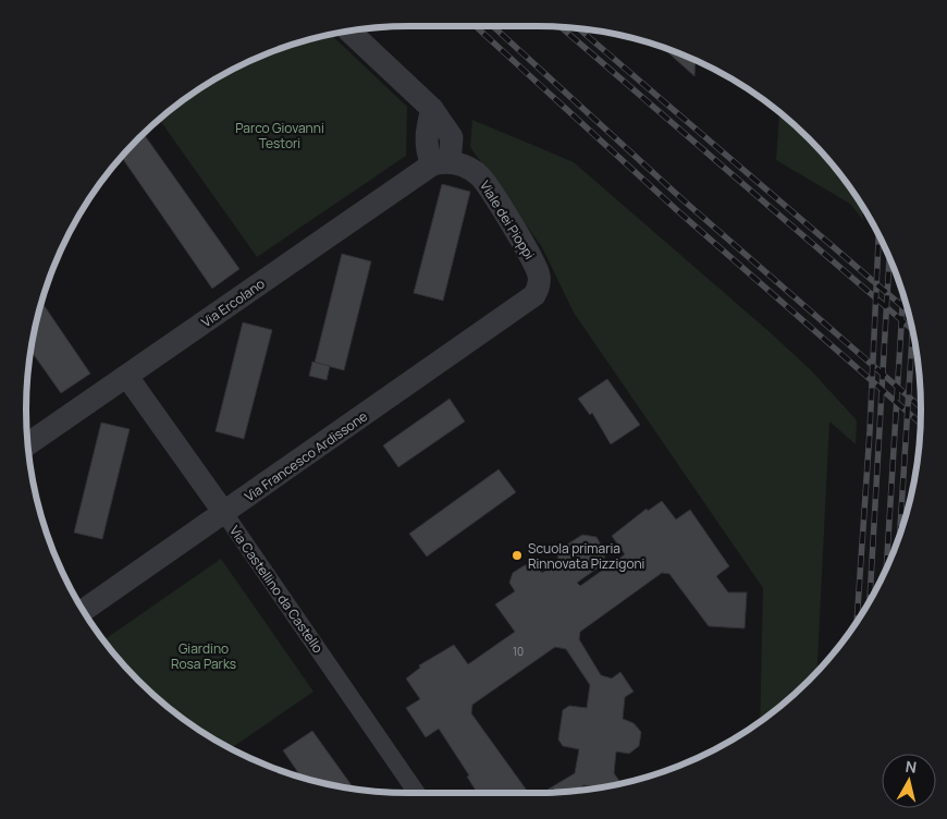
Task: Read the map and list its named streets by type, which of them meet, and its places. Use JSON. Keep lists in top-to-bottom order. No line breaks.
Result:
{"streets":{"street":["Viale dei Pioppi","Via Ercolano","Via Francesco Ardissone","Via Castellino da Castello"]},"crossings":[["Viale dei Pioppi","Via Ercolano"],["Viale dei Pioppi","Via Francesco Ardissone"],["Via Ercolano","Via Castellino da Castello"],["Via Francesco Ardissone","Via Castellino da Castello"]],"parks":["Parco Giovanni Testori","Giardino Rosa Parks"],"places":["Scuola primaria Rinnovata Pizzigoni"],"house_numbers":["10"],"north":"top"}
